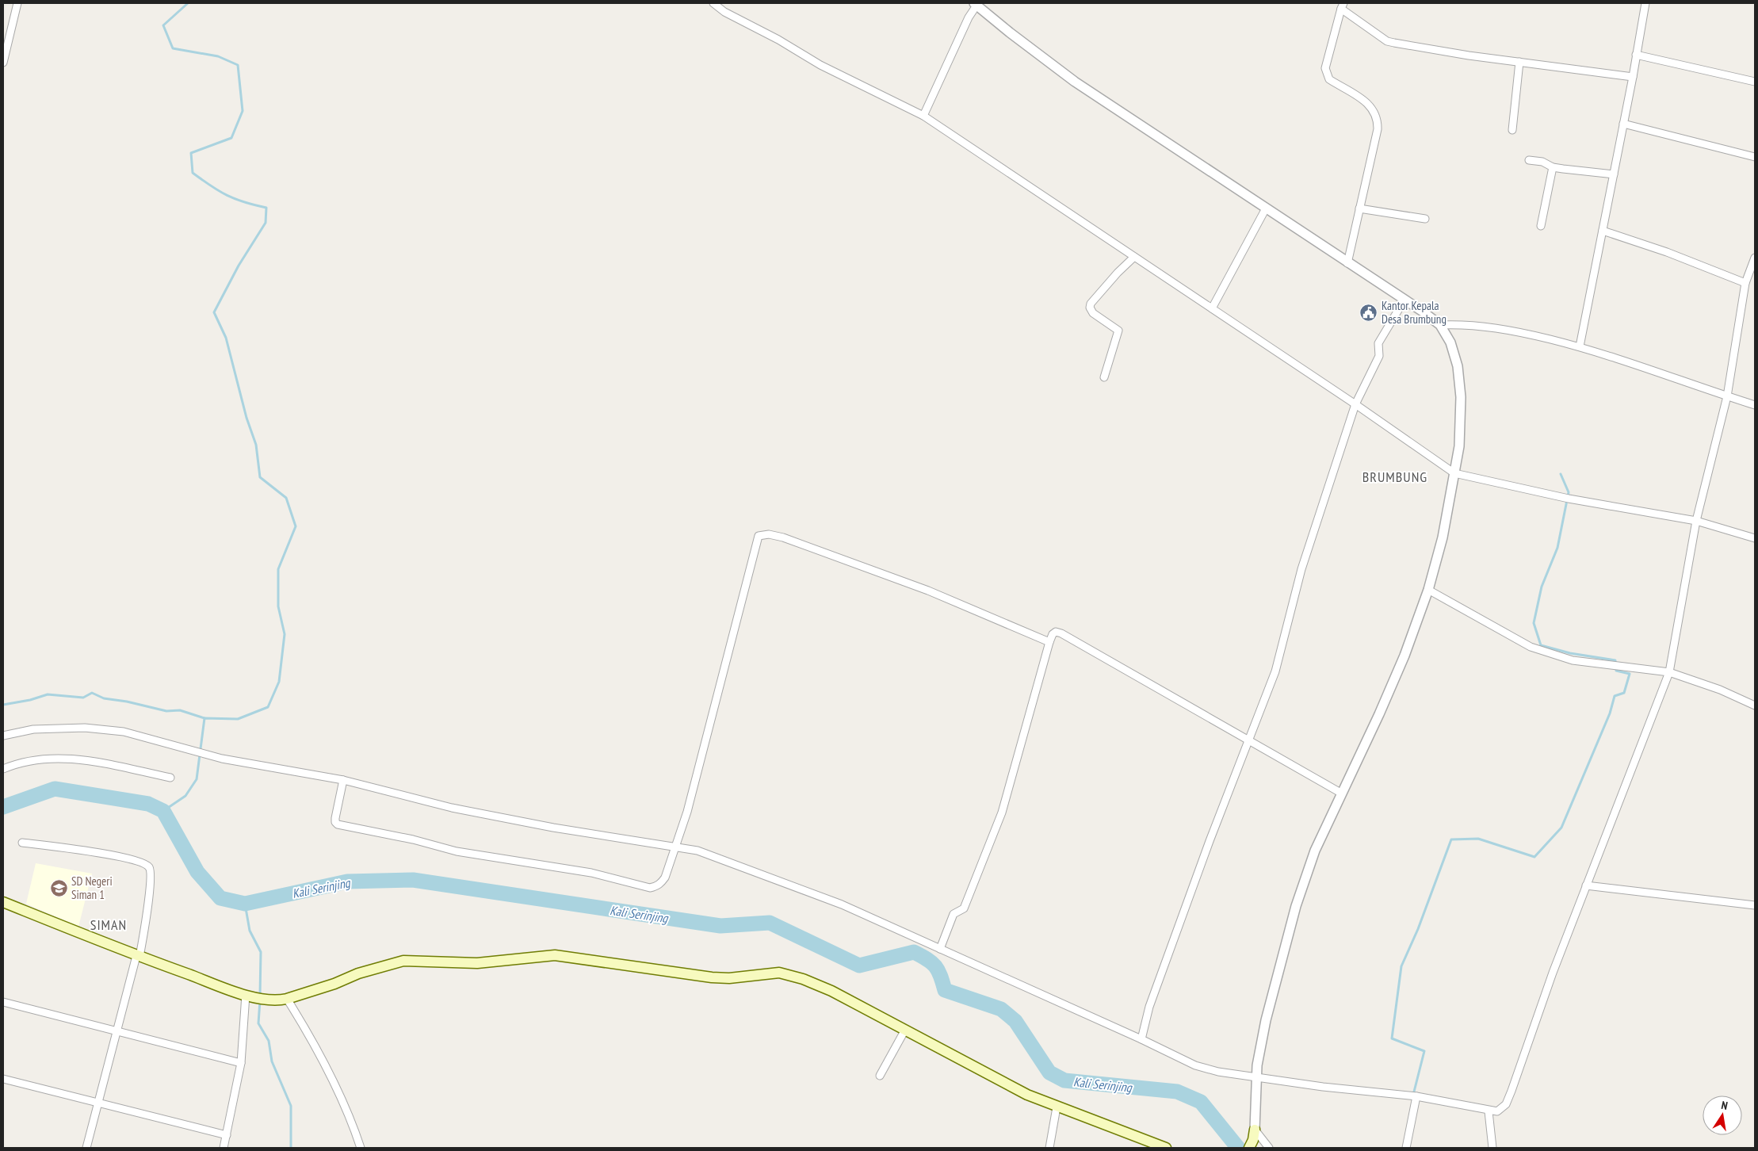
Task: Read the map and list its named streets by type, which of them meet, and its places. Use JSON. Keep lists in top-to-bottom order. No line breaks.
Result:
{"districts":["BRUMBUNG","SIMAN"],"water":["Kali Serinjing"],"places":{"public building":["Kantor Kepala Desa Brumbung"],"school or university":["SD Negeri Siman 1"]},"north":"top"}
